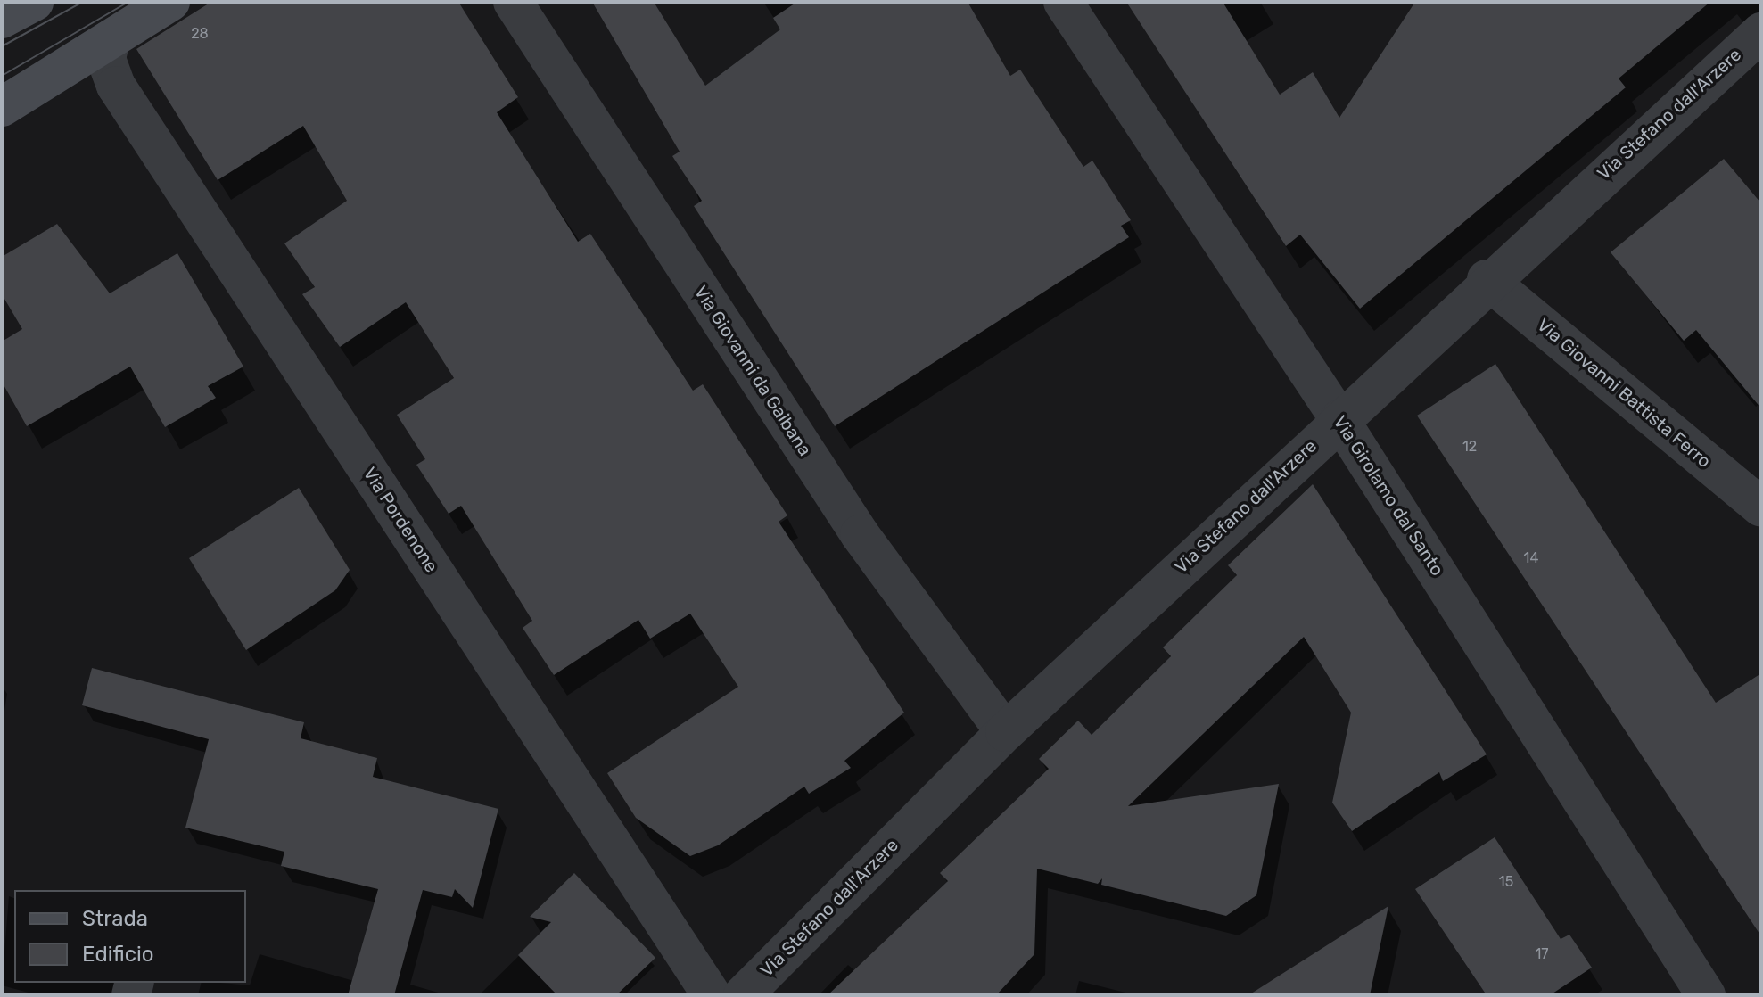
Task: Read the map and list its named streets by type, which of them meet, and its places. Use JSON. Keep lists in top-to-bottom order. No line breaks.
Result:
{"streets":{"street":["Via Stefano dall'Arzere","Via Giovanni da Gaibana","Via Giovanni Battista Ferro","Via Girolamo dal Santo","Via Pordenone"]},"crossings":[["Via Stefano dall'Arzere","Via Giovanni da Gaibana"],["Via Stefano dall'Arzere","Via Giovanni Battista Ferro"],["Via Stefano dall'Arzere","Via Girolamo dal Santo"]],"house_numbers":["28","12","14","15","17"],"legend":["Strada","Edificio"]}
